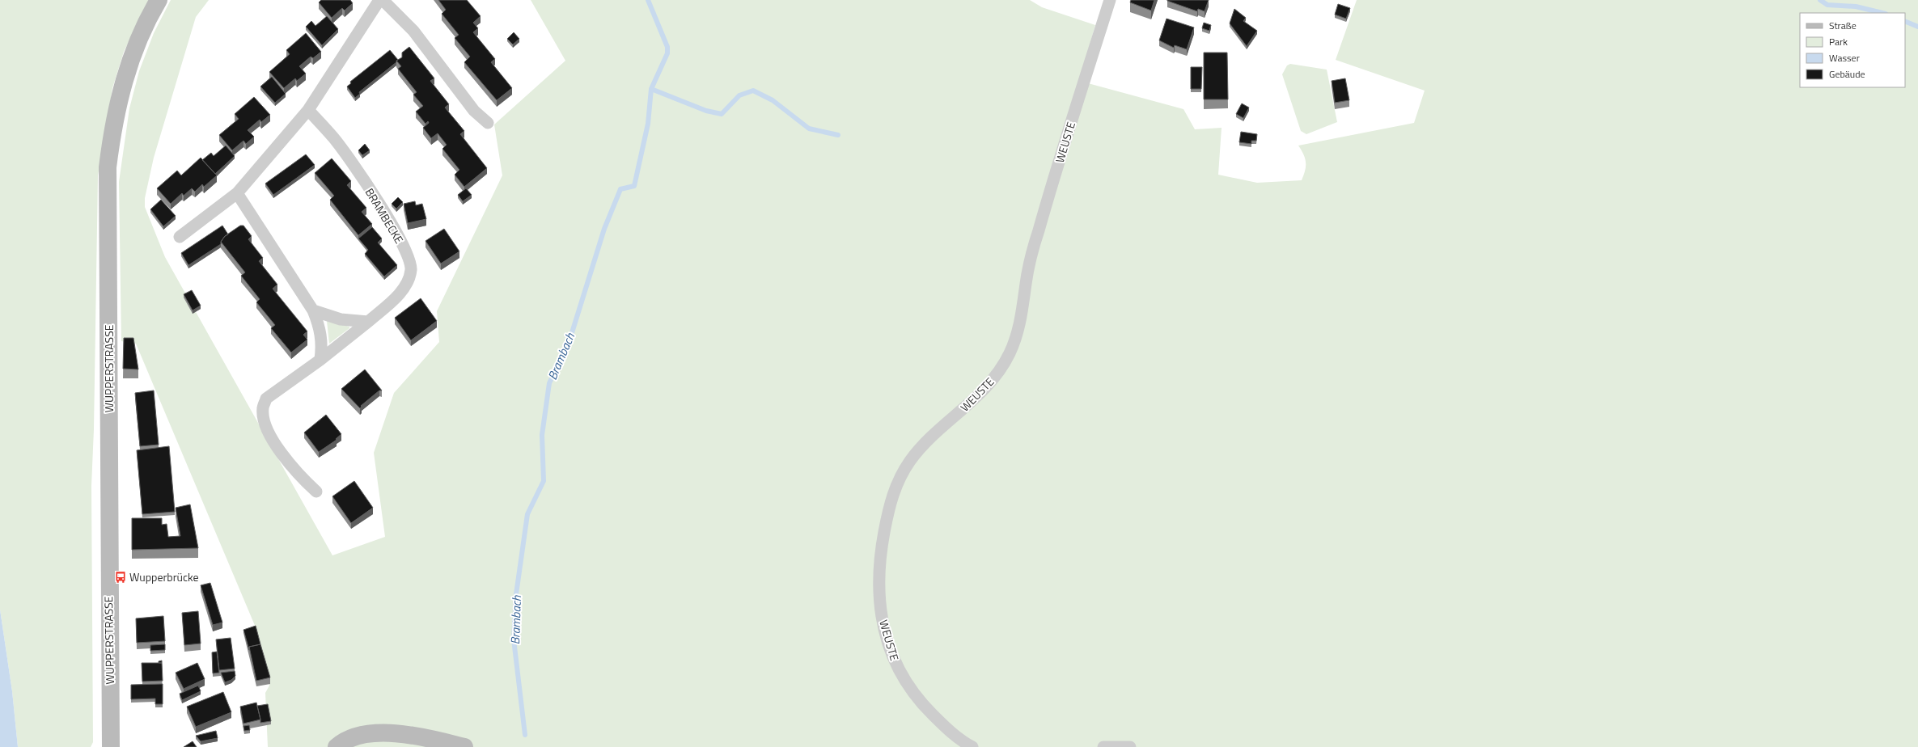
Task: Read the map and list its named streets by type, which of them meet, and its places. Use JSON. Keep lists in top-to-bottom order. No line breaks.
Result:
{"streets":{"main road":["WUPPERSTRASSE"],"street":["WEUSTE","BRAMBECKE"]},"water":["Brambach"],"places":{"bus stop":["Wupperbrücke"]},"legend":["Straße","Park","Wasser","Gebäude"]}
